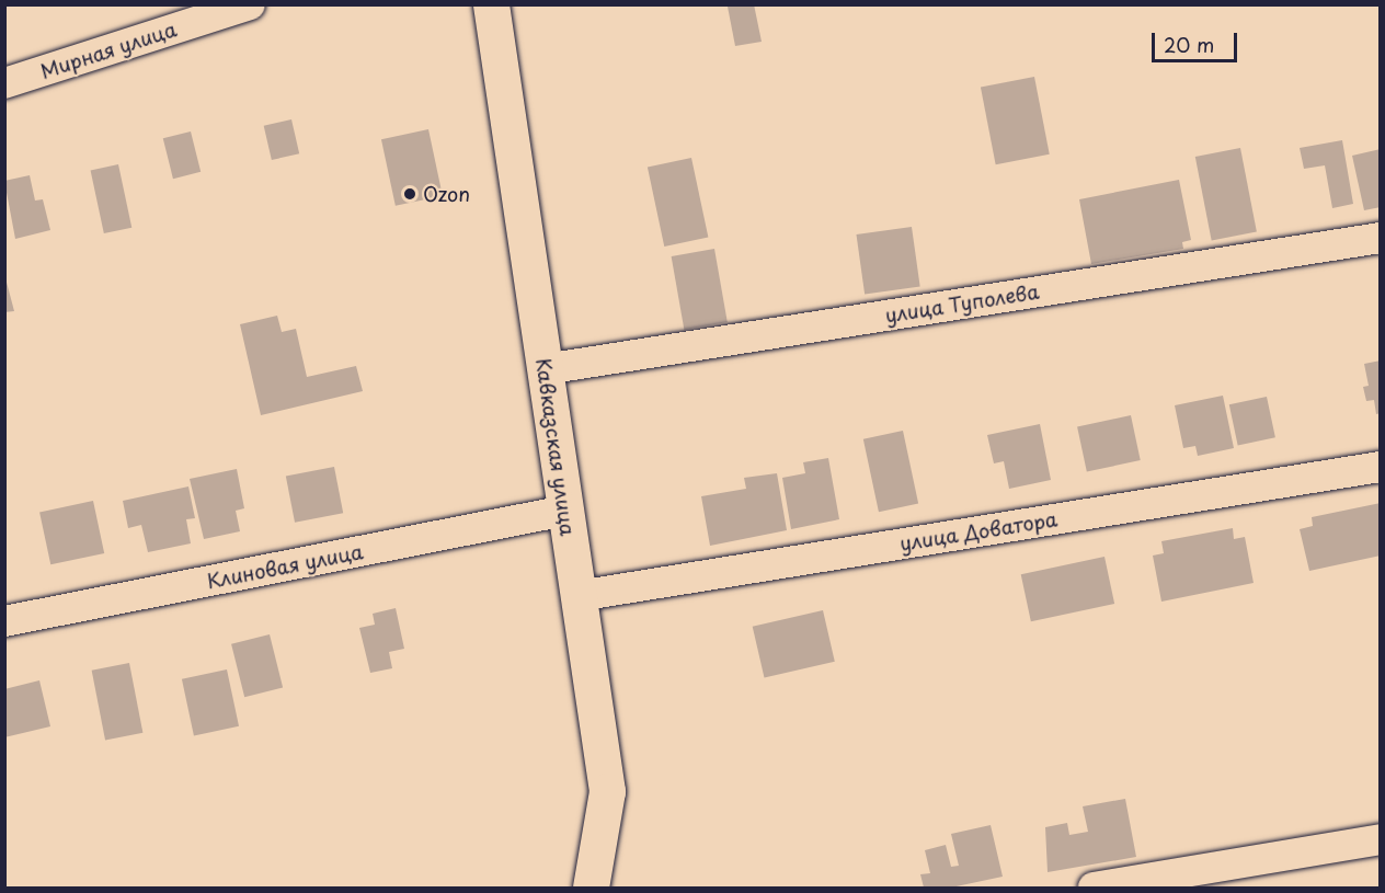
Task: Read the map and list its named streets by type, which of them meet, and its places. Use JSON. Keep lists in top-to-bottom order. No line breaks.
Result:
{"streets":{"street":["Мирная улица","улица Туполева","Кавказская улица","улица Доватора","Клиновая улица"]},"crossings":[["улица Туполева","Кавказская улица"],["Кавказская улица","улица Доватора"],["Кавказская улица","Клиновая улица"]],"places":["Ozon"],"scale_bar":"20 m"}
